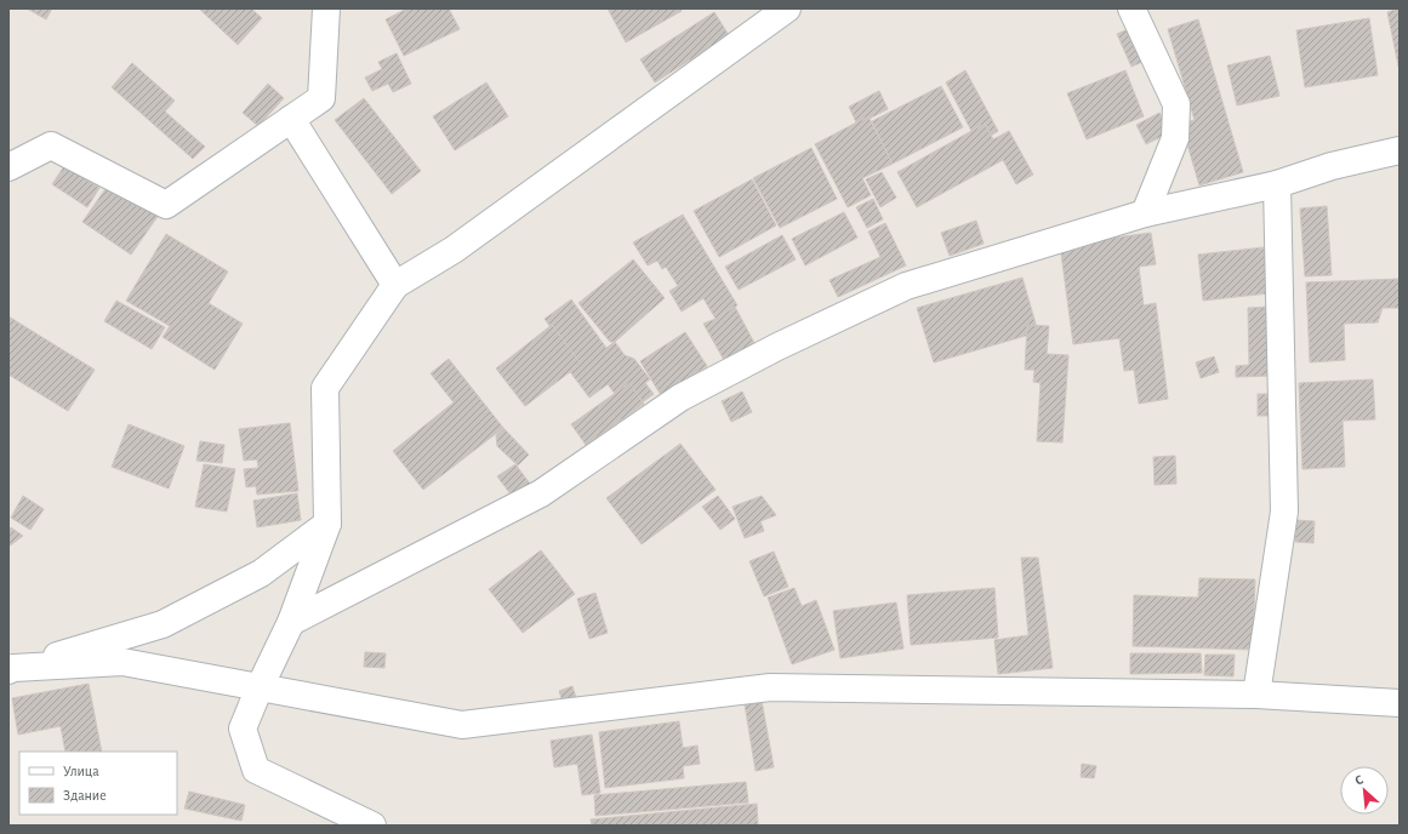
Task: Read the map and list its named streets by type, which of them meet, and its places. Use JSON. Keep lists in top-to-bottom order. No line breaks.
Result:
{"legend":["Улица","Здание"],"north":"top left"}
